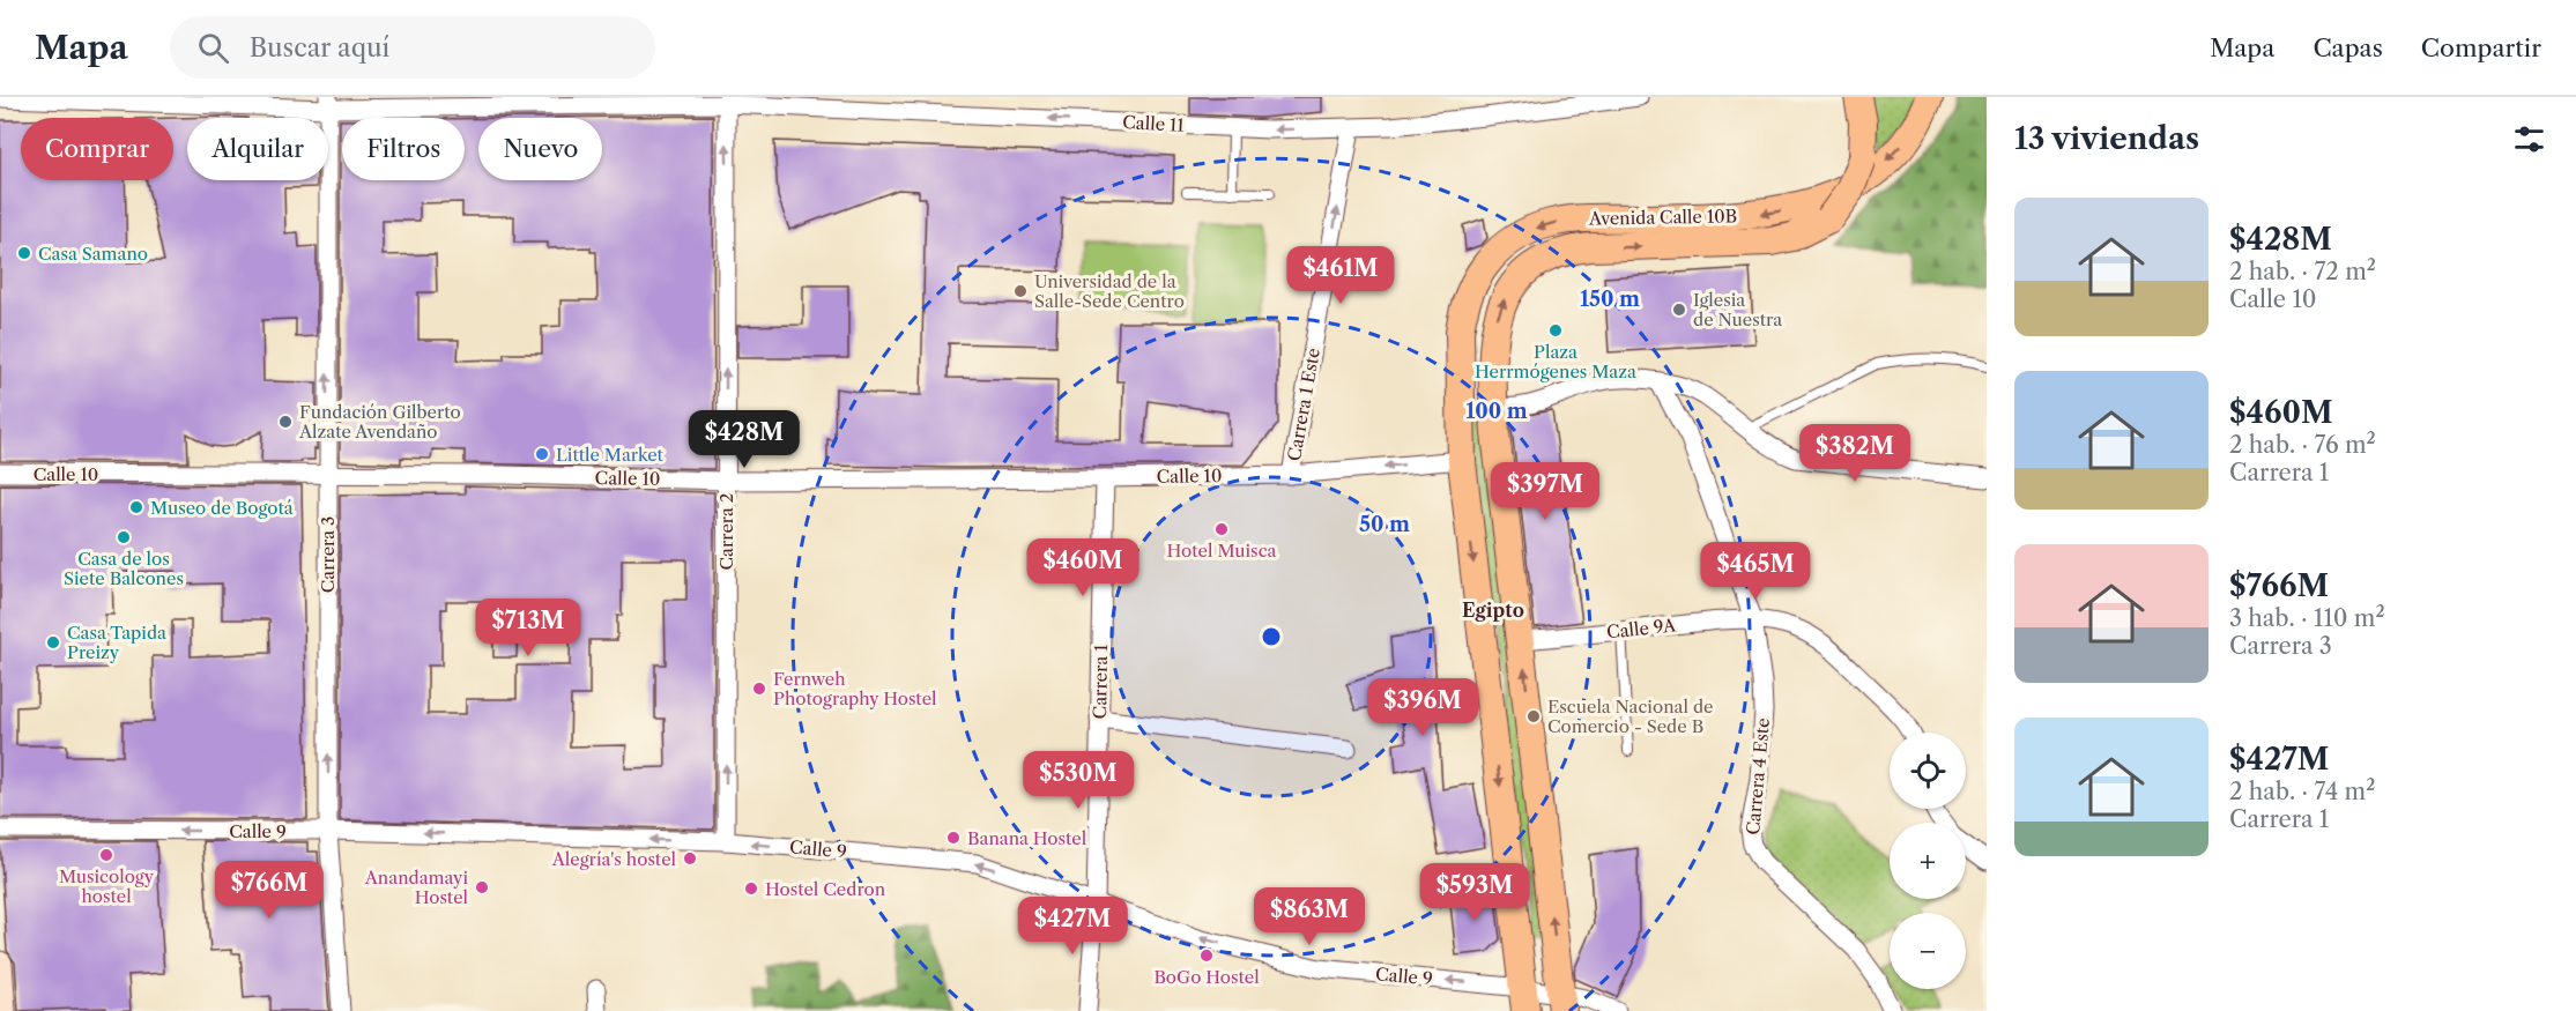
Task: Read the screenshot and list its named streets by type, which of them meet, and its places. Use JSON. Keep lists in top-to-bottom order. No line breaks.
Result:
{"streets":{"main road":["Avenida Calle 10B"],"street":["Calle 11","Carrera 1 Este","Calle 10","Carrera 2","Carrera 3","Calle 9A","Carrera 1","Carrera 4 Este","Calle 9"]},"crossings":[["Calle 11","Carrera 1 Este"],["Calle 11","Carrera 2"],["Calle 11","Carrera 3"],["Avenida Calle 10B","Calle 10"],["Carrera 1 Este","Calle 10"],["Calle 10","Carrera 2"],["Calle 10","Carrera 3"],["Calle 10","Carrera 1"],["Carrera 2","Calle 9"],["Carrera 3","Calle 9"],["Calle 9A","Carrera 4 Este"],["Carrera 1","Calle 9"]],"one_way":["Calle 11","Carrera 1 Este","Carrera 2","Carrera 3","Calle 9"],"districts":["Egipto"],"places":["Casa Samano","Universidad de la Salle-Sede Centro","Iglesia de Nuestra","Plaza Herrmógenes Maza","Fundación Gilberto Alzate Avendaño","Little Market","Museo de Bogotá","Hotel Muisca","Casa de los Siete Balcones","Casa Tapida Preizy","Fernweh Photography Hostel","Escuela Nacional de Comercio - Sede B","Banana Hostel","Musicology hostel","Alegría's hostel","Anandamayi Hostel","Hostel Cedron","BoGo Hostel"],"page":{"header":"Mapa","search":"Buscar aquí","nav":["Mapa","Capas","Compartir"],"heading":"13 viviendas","chip":["Comprar","Alquilar","Filtros","Nuevo"],"list":[{"name":"$428M","note":"2 hab. · 72 m² · Calle 10"},{"name":"$460M","note":"2 hab. · 76 m² · Carrera 1"},{"name":"$766M","note":"3 hab. · 110 m² · Carrera 3"},{"name":"$427M","note":"2 hab. · 74 m² · Carrera 1"}],"price":["$461M","$428M","$382M","$397M","$460M","$465M","$713M","$396M","$530M","$766M","$593M","$863M","$427M"],"map_buttons":["+","−"]},"rings":["150 m","100 m","50 m"]}
